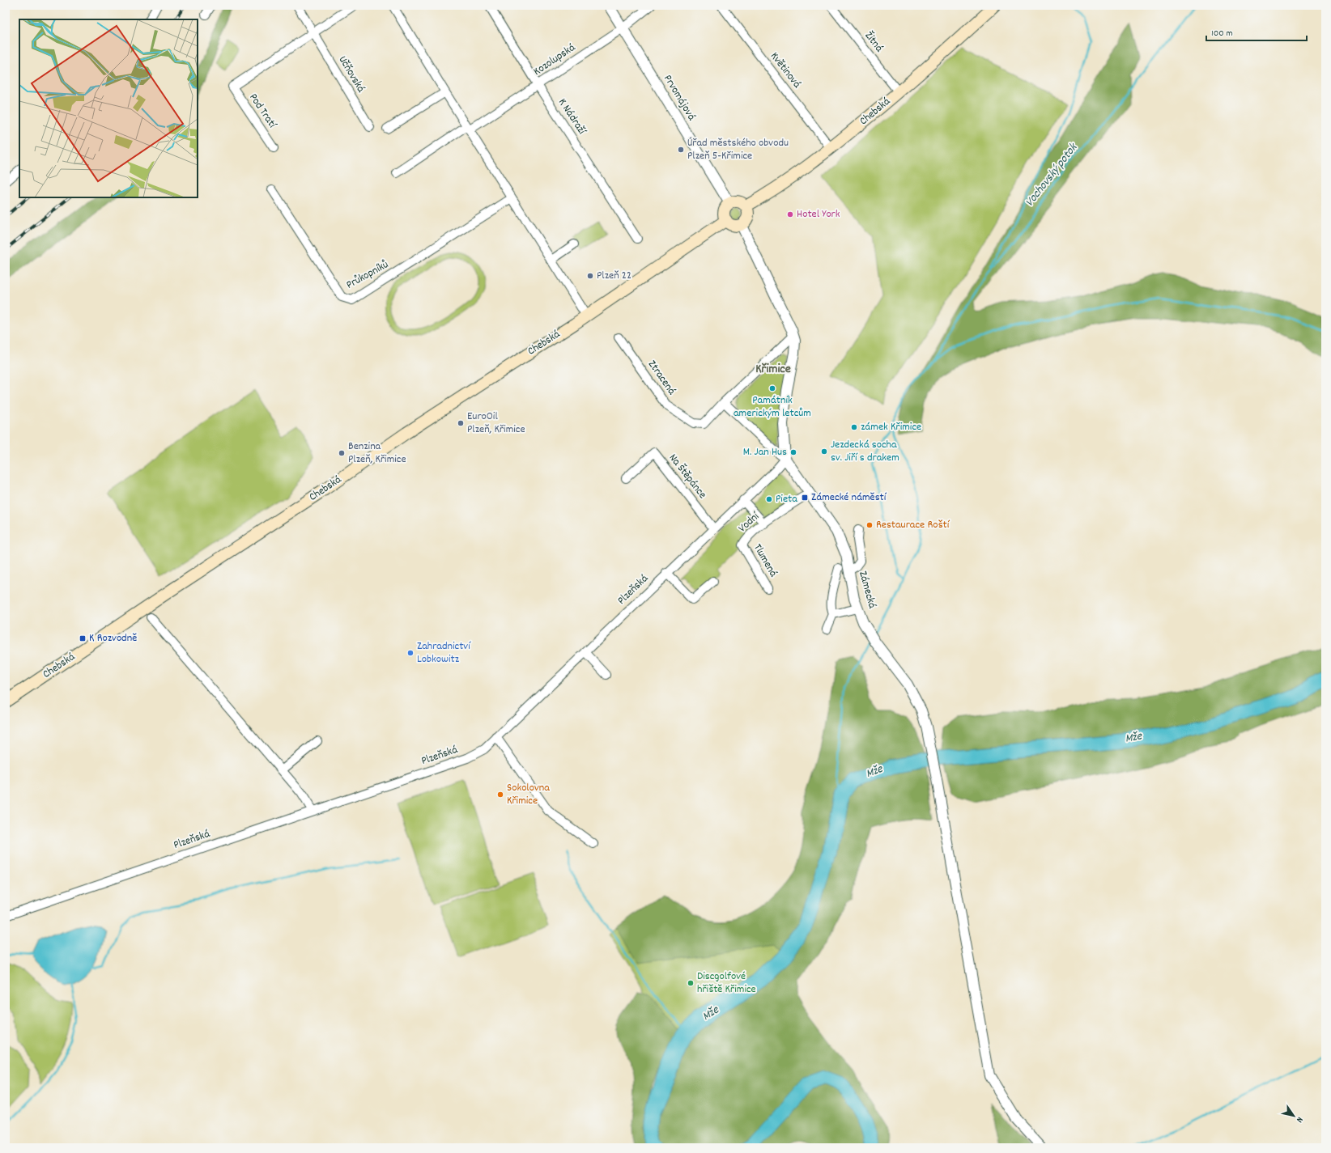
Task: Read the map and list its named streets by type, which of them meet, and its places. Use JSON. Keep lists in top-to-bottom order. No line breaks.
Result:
{"streets":{"main road":["Chebská"],"street":["Žitná","Kozolupská","Květinová","Učňovská","Prvomájová","Pod Tratí","K Nádraží","Průkopníků","Ztracená","Na Štěpánce","Vodní","Tlumená","Plzeňská","Zámecká"]},"crossings":[["Žitná","Chebská"],["Kozolupská","Prvomájová"],["Kozolupská","K Nádraží"],["Květinová","Chebská"],["Učňovská","Pod Tratí"],["Prvomájová","Chebská"],["Na Štěpánce","Plzeňská"],["Vodní","Tlumená"],["Plzeňská","Zámecká"]],"districts":["Křimice"],"water":["Vochovský potok","Mže"],"places":{"other":["Úřad městského obvodu Plzeň 5-Křimice","Hotel York","Plzeň 22","Památník americkým letcům","EuroOil Plzeň, Křimice","zámek Křimice","Jezdecká socha sv. Jiří s drakem","M. Jan Hus","Benzina Plzeň, Křimice","Pieta","Restaurace Roští","Zahradnictví Lobkowitz","Sokolovna Křimice","Discgolfové hřiště Křimice"],"transit":["Zámecké náměstí","K Rozvodně"]},"scale_bar":"100 m","north":"bottom right"}
